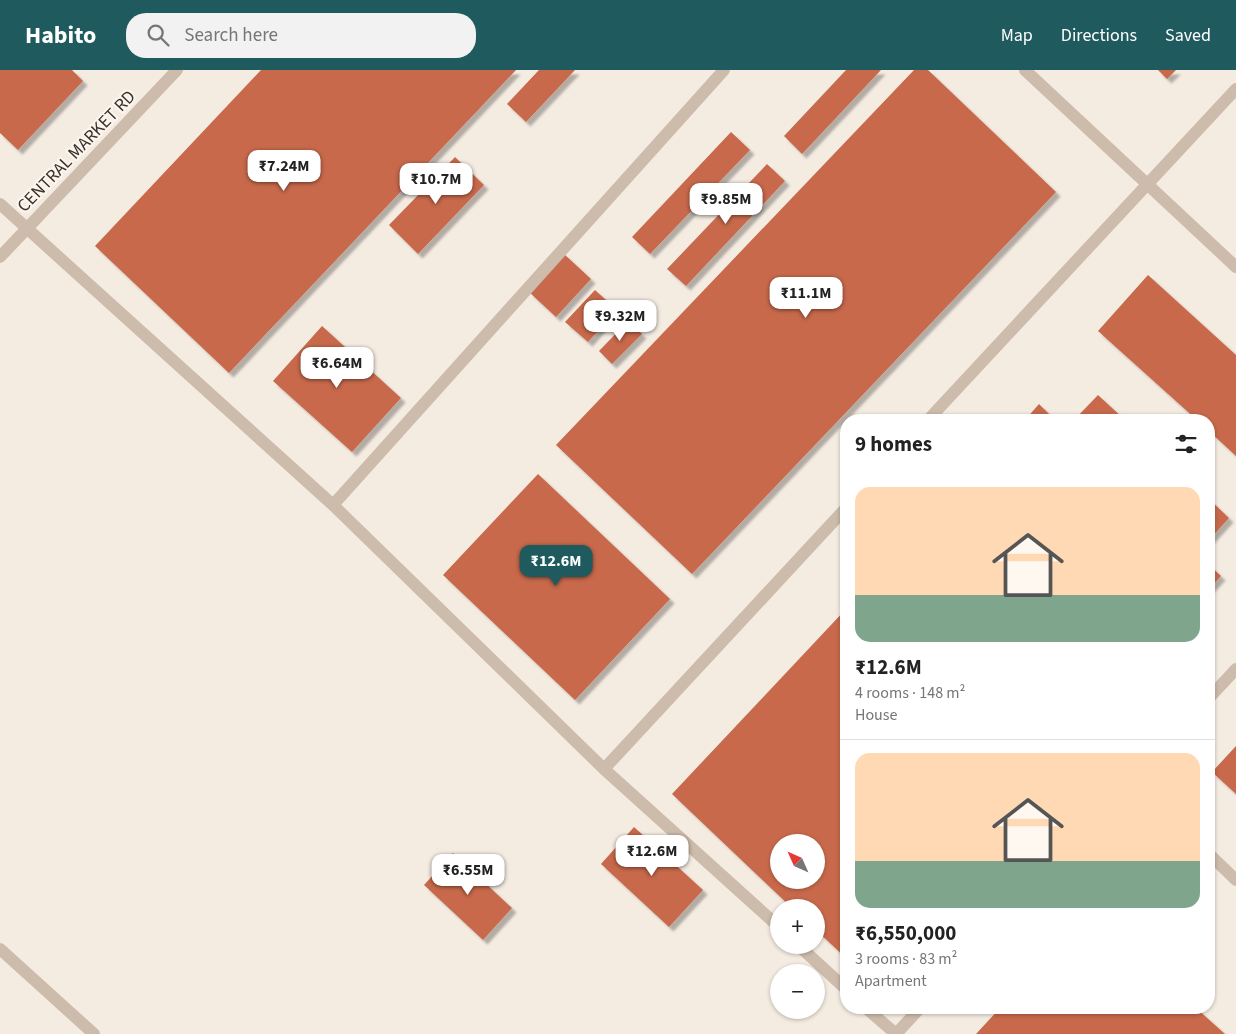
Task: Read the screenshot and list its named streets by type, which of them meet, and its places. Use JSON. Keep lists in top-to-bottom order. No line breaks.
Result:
{"streets":{"street":["CENTRAL MARKET RD"]},"north":"top left","page":{"header":"Habito","search":"Search here","nav":["Map","Directions","Saved"],"price":["₹7.24M","₹10.7M","₹9.85M","₹11.1M","₹9.32M","₹6.64M","₹12.6M","₹12.6M","₹6.55M"],"heading":"9 homes","list":[{"name":"₹12.6M","note":"4 rooms · 148 m² · House"},{"name":"₹6,550,000","note":"3 rooms · 83 m² · Apartment"}],"map_buttons":["+","−"]}}
